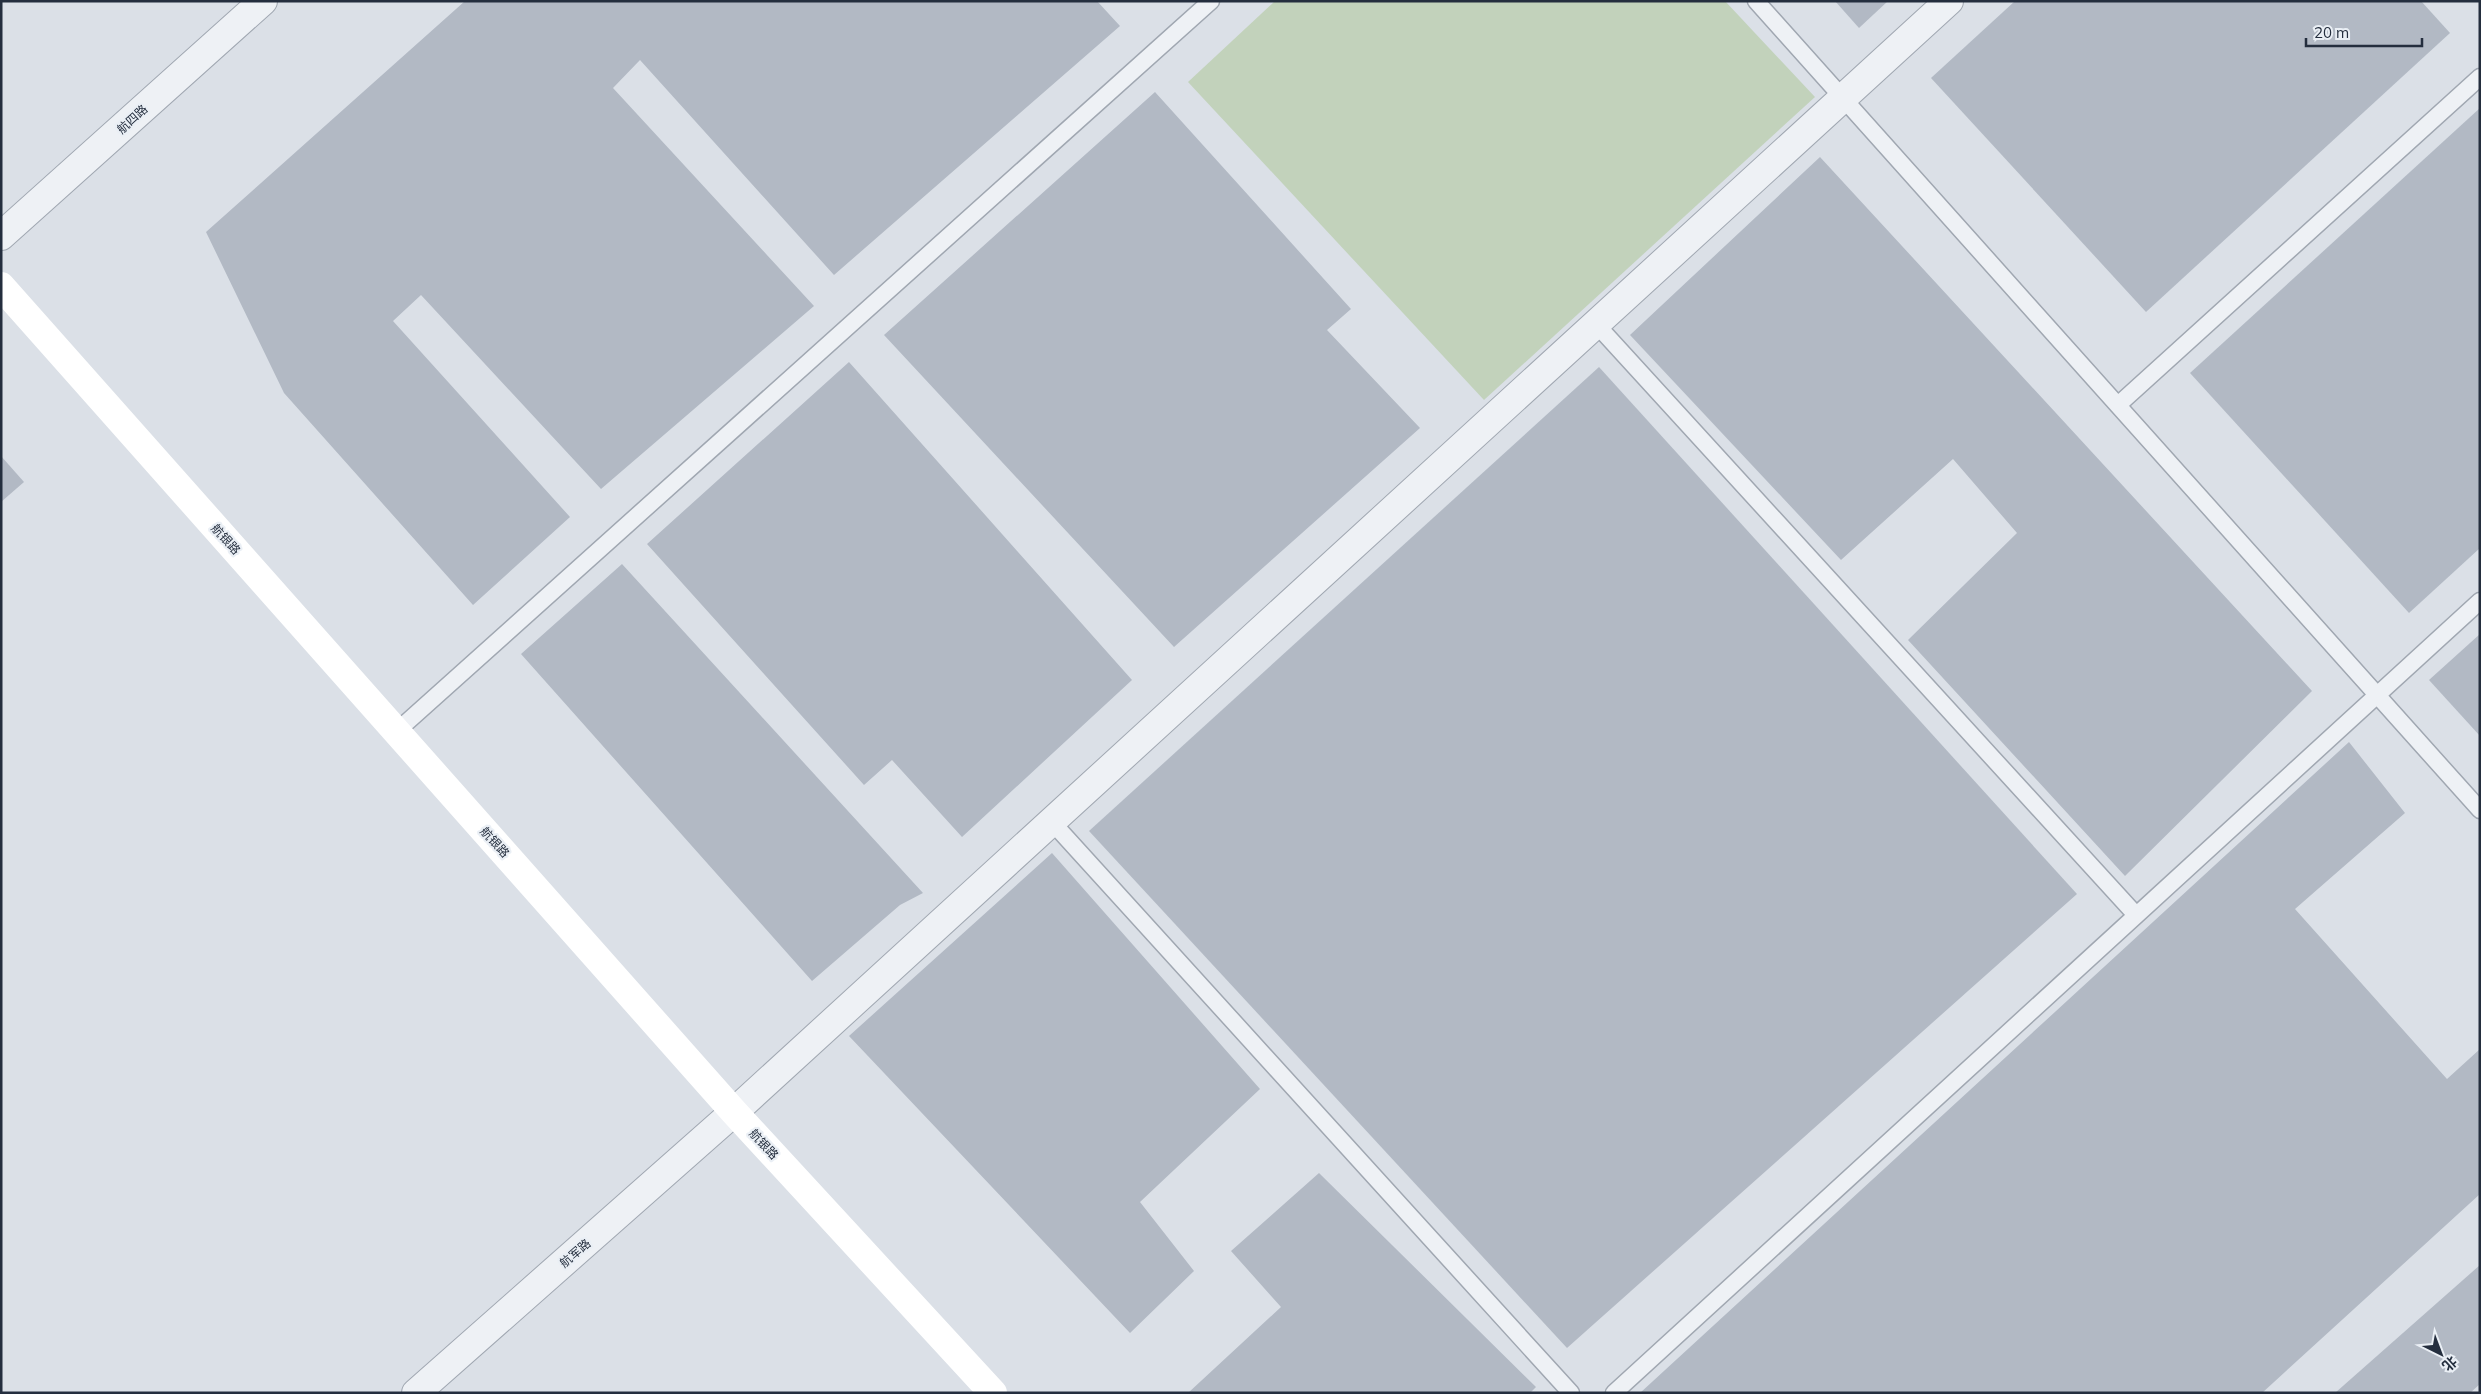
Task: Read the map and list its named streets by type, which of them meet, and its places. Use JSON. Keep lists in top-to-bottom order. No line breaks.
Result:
{"streets":{"main road":["航银路"],"street":["航四路","航军路"]},"crossings":[["航银路","航军路"]],"scale_bar":"20 m","north":"bottom right"}
